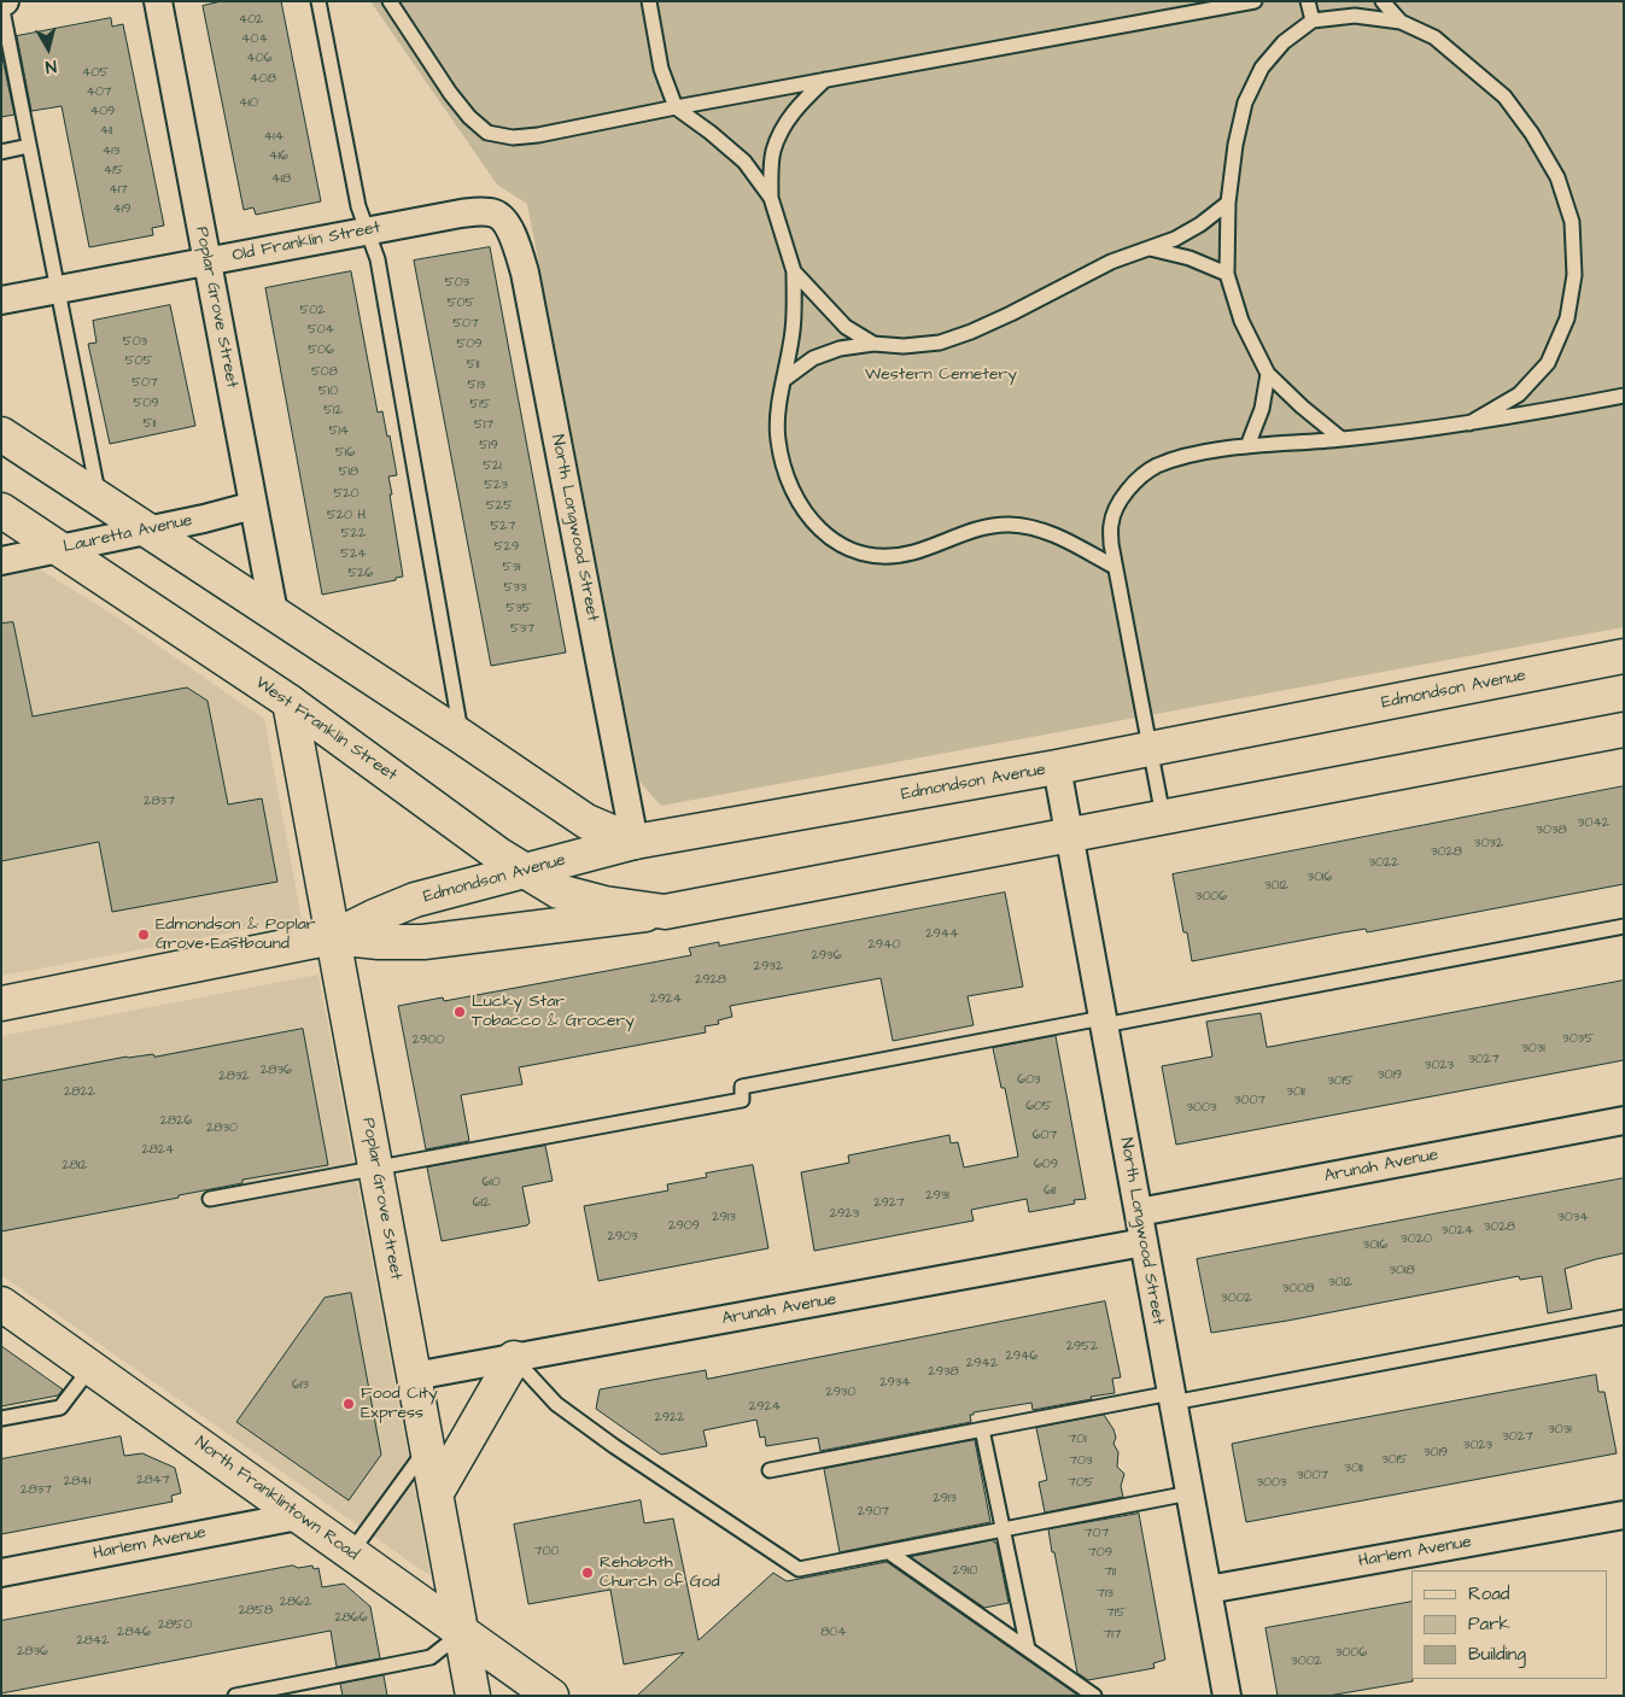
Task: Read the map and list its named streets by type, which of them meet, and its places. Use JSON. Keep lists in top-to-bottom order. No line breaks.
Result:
{"streets":{"main road":["Poplar Grove Street","Edmondson Avenue","West Franklin Street","North Franklintown Road"],"street":["Old Franklin Street","North Longwood Street","Lauretta Avenue","Arunah Avenue","Harlem Avenue"]},"crossings":[["Old Franklin Street","Poplar Grove Street"],["Old Franklin Street","North Longwood Street"],["Poplar Grove Street","Lauretta Avenue"],["Poplar Grove Street","Edmondson Avenue"],["Poplar Grove Street","West Franklin Street"],["Poplar Grove Street","Arunah Avenue"],["Poplar Grove Street","North Franklintown Road"],["North Longwood Street","Edmondson Avenue"],["North Longwood Street","Arunah Avenue"],["North Longwood Street","Harlem Avenue"],["Lauretta Avenue","West Franklin Street"],["Edmondson Avenue","West Franklin Street"],["North Franklintown Road","Harlem Avenue"]],"parks":["Western Cemetery"],"places":["Edmondson & Poplar Grove Eastbound","Lucky Star Tobacco & Grocery","Food City Express","Rehoboth Church of God"],"house_numbers":["402","404","406","405","408","407","410","409","411","414","413","416","415","418","417","419","503","505","502","507","504","503","509","506","505","511","508","507","513","510","509","515","512","511","517","514","519","516","521","518","523","520","525","520 H","527","522","529","524","531","526","533","535","537","2837","3042","3038","3032","3028","3022","3016","3012","3006","2944","2940","2936","2932","2928","2924","3035","2900","3031","3027","3023","2836","3019","2832","603","3015","2822","3011","3007","605","3003","2826","2830","607","2824","609","2812","610","611","2931","612","2927","2923","2913","3034","2909","3028","3024","2903","3020","3016","3018","3012","3008","3002","2952","2946","2942","2938","2934","613","2930","2924","2922","3031","3027","701","3023","3019","3015","703","3011","3007","2847","2841","705","3003","2837","2913","2907","707","700","709","2910","711","713","2862","2858","715","2866","2850","2846","804","717","2842","2836","3006","3002"],"legend":["Road","Park","Building"],"north":"bottom"}
